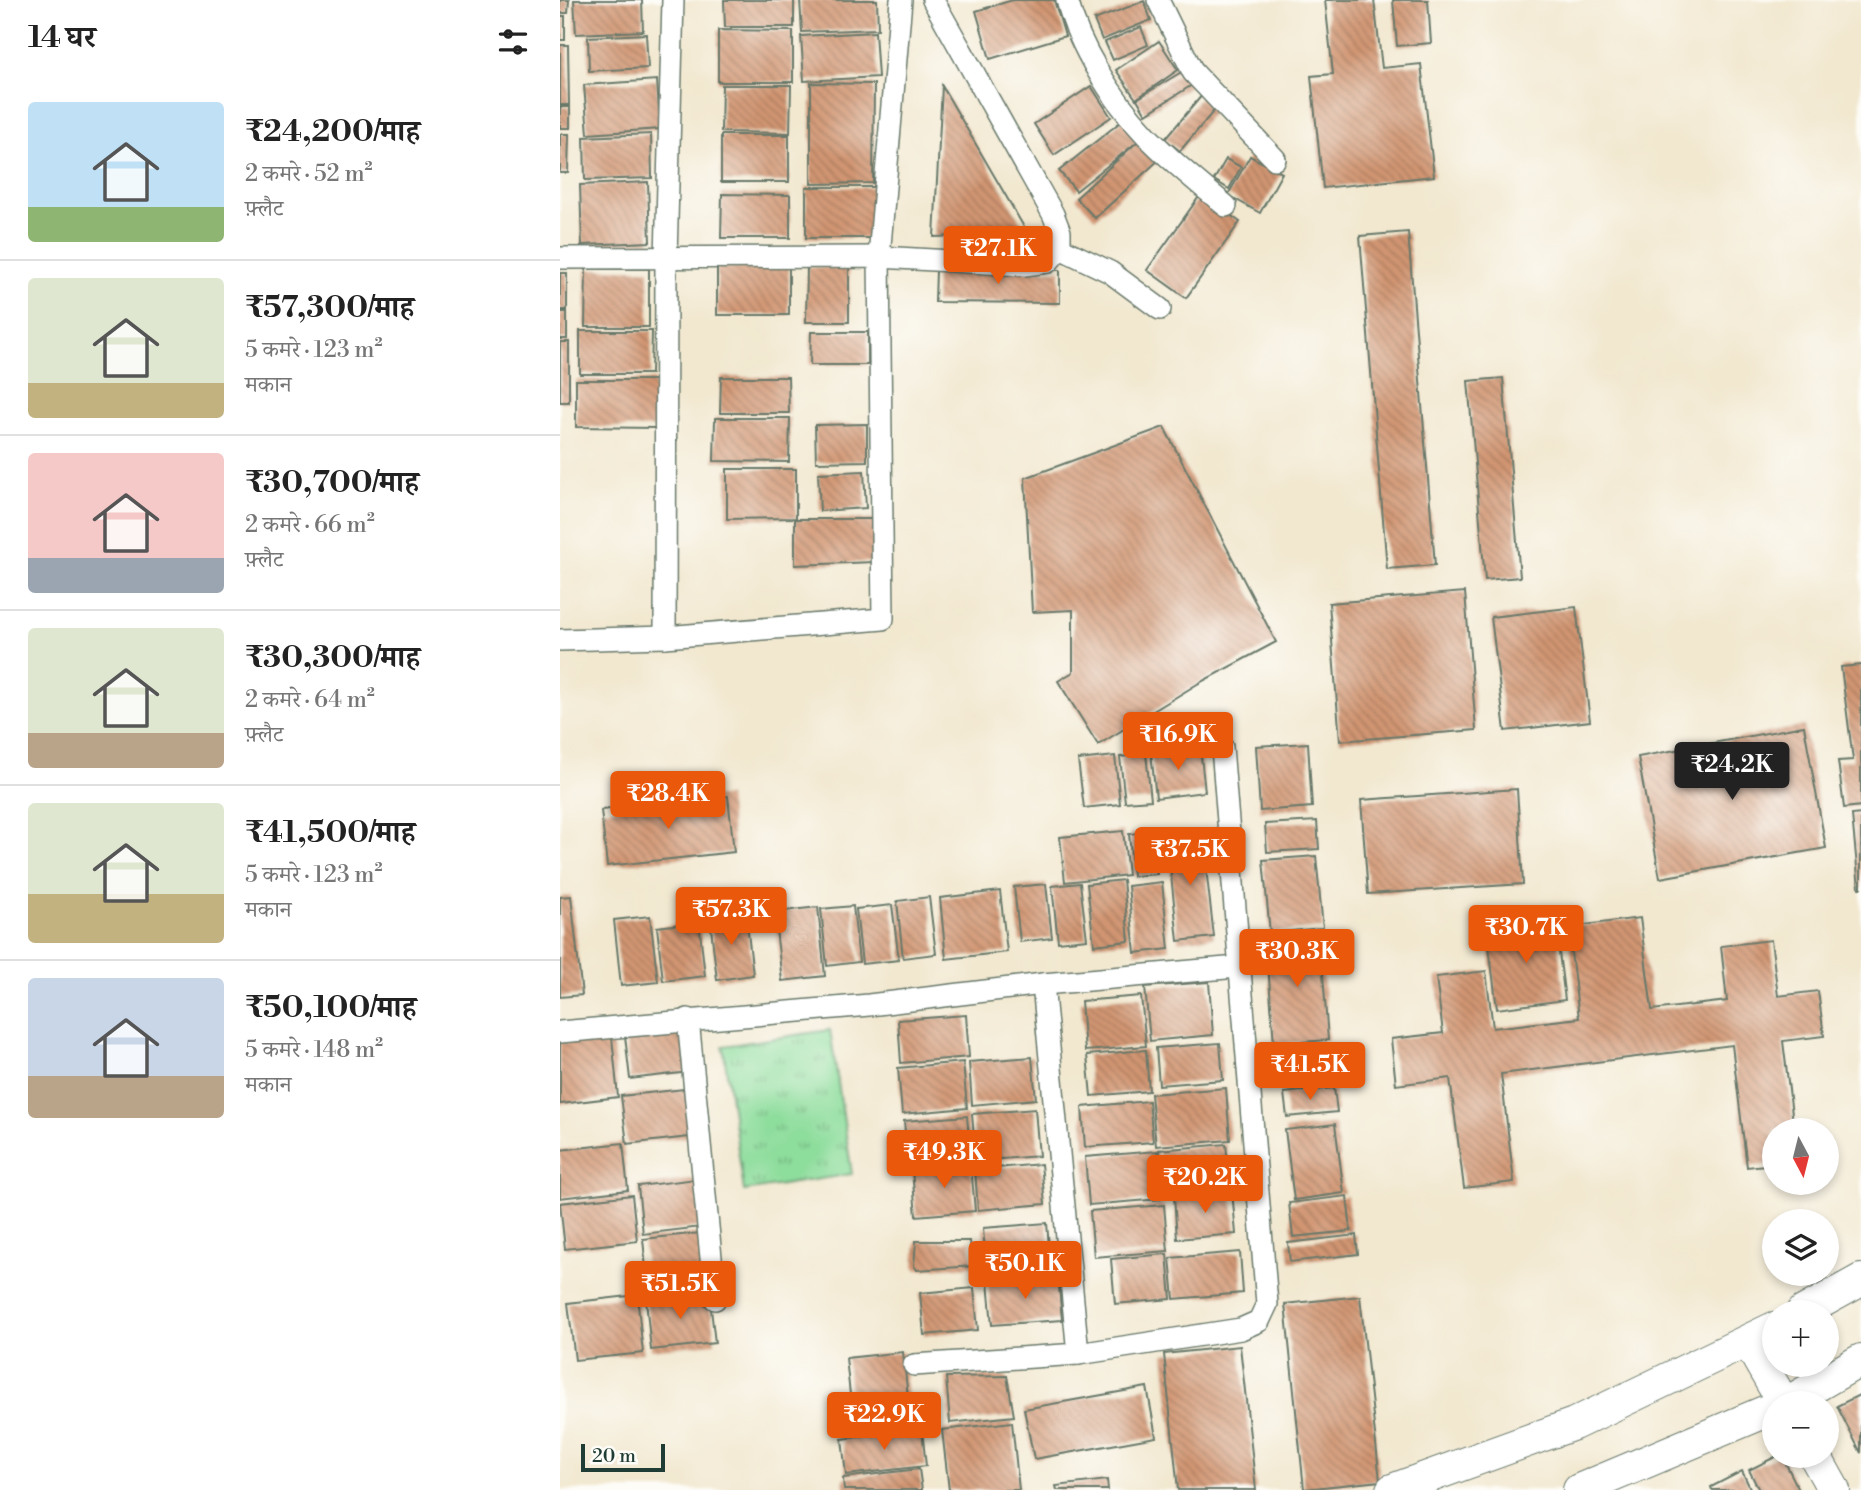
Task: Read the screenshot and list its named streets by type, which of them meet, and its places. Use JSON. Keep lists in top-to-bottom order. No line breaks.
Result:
{"scale_bar":"20 m","north":"bottom","page":{"heading":"14 घर","list":[{"name":"₹24,200/माह","note":"2 कमरे · 52 m² · फ़्लैट"},{"name":"₹57,300/माह","note":"5 कमरे · 123 m² · मकान"},{"name":"₹30,700/माह","note":"2 कमरे · 66 m² · फ़्लैट"},{"name":"₹30,300/माह","note":"2 कमरे · 64 m² · फ़्लैट"},{"name":"₹41,500/माह","note":"5 कमरे · 123 m² · मकान"},{"name":"₹50,100/माह","note":"5 कमरे · 148 m² · मकान"}],"price":["₹27.1K","₹16.9K","₹24.2K","₹28.4K","₹37.5K","₹57.3K","₹30.7K","₹30.3K","₹41.5K","₹49.3K","₹20.2K","₹50.1K","₹51.5K","₹22.9K"],"map_buttons":["+","−"],"scale":"20 m"}}
